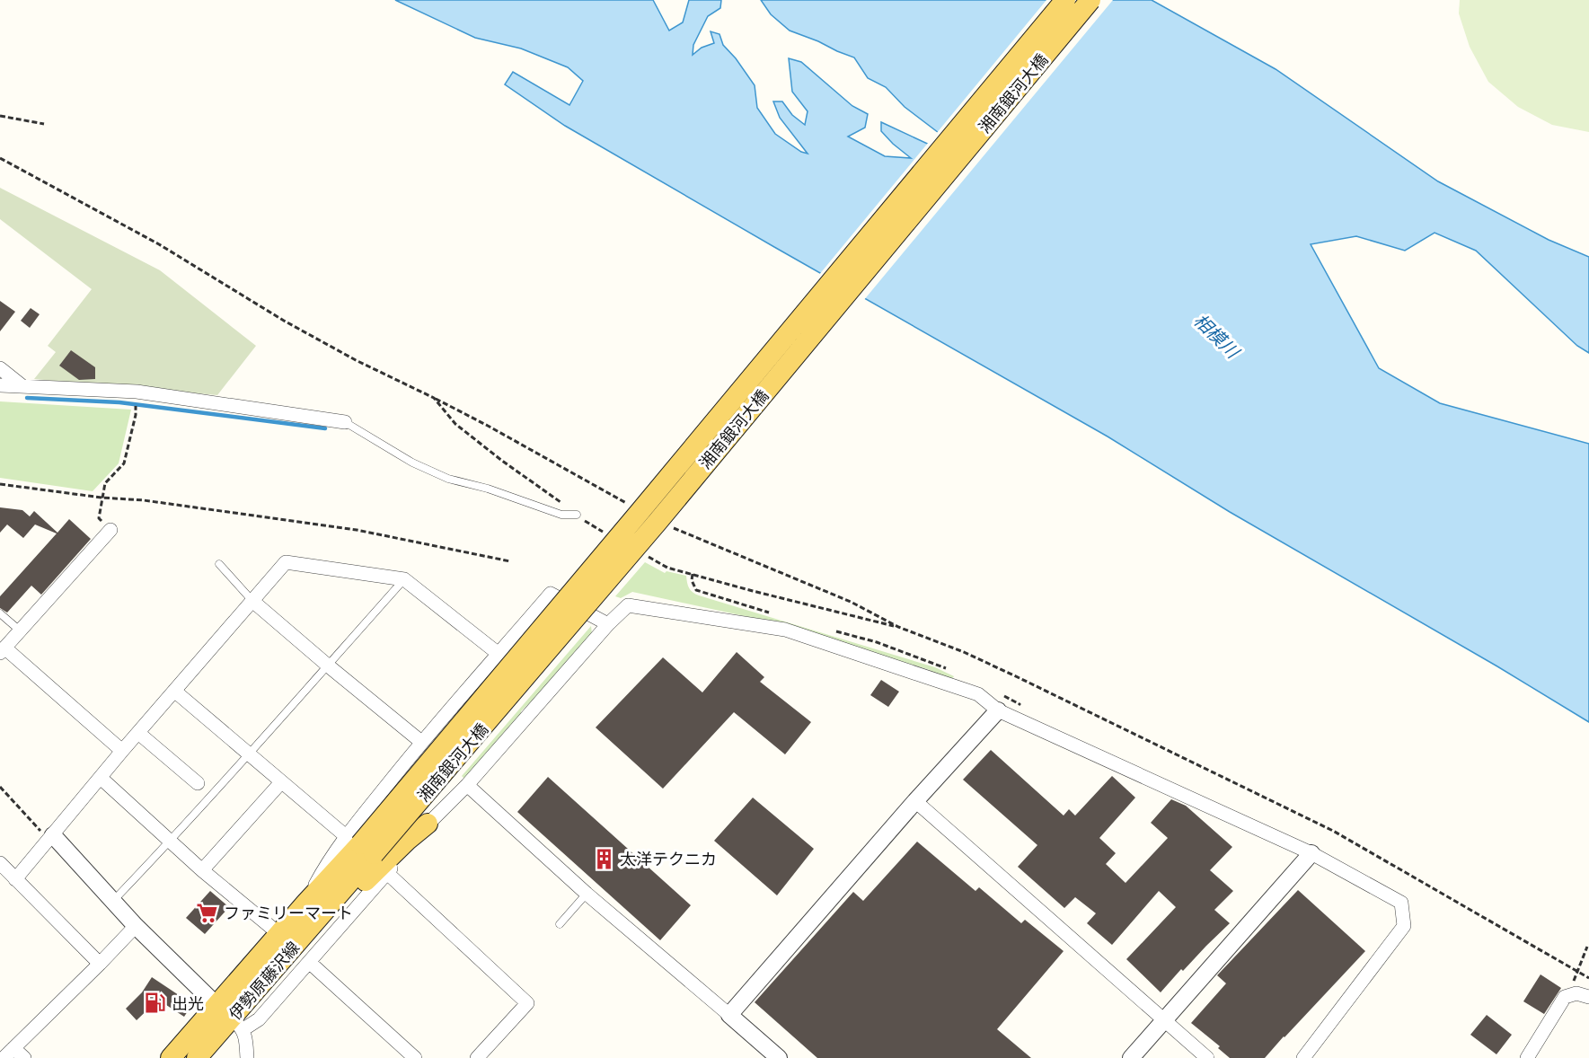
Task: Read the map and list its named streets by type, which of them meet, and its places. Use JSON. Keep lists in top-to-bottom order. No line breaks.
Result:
{"streets":{"main road":["湘南銀河大橋","伊勢原藤沢線"]},"crossings":[["湘南銀河大橋","伊勢原藤沢線"]],"water":["相模川"],"places":{"building":["太洋テクニカ"],"supermarket":["ファミリーマート"],"fuel station":["出光"]}}
